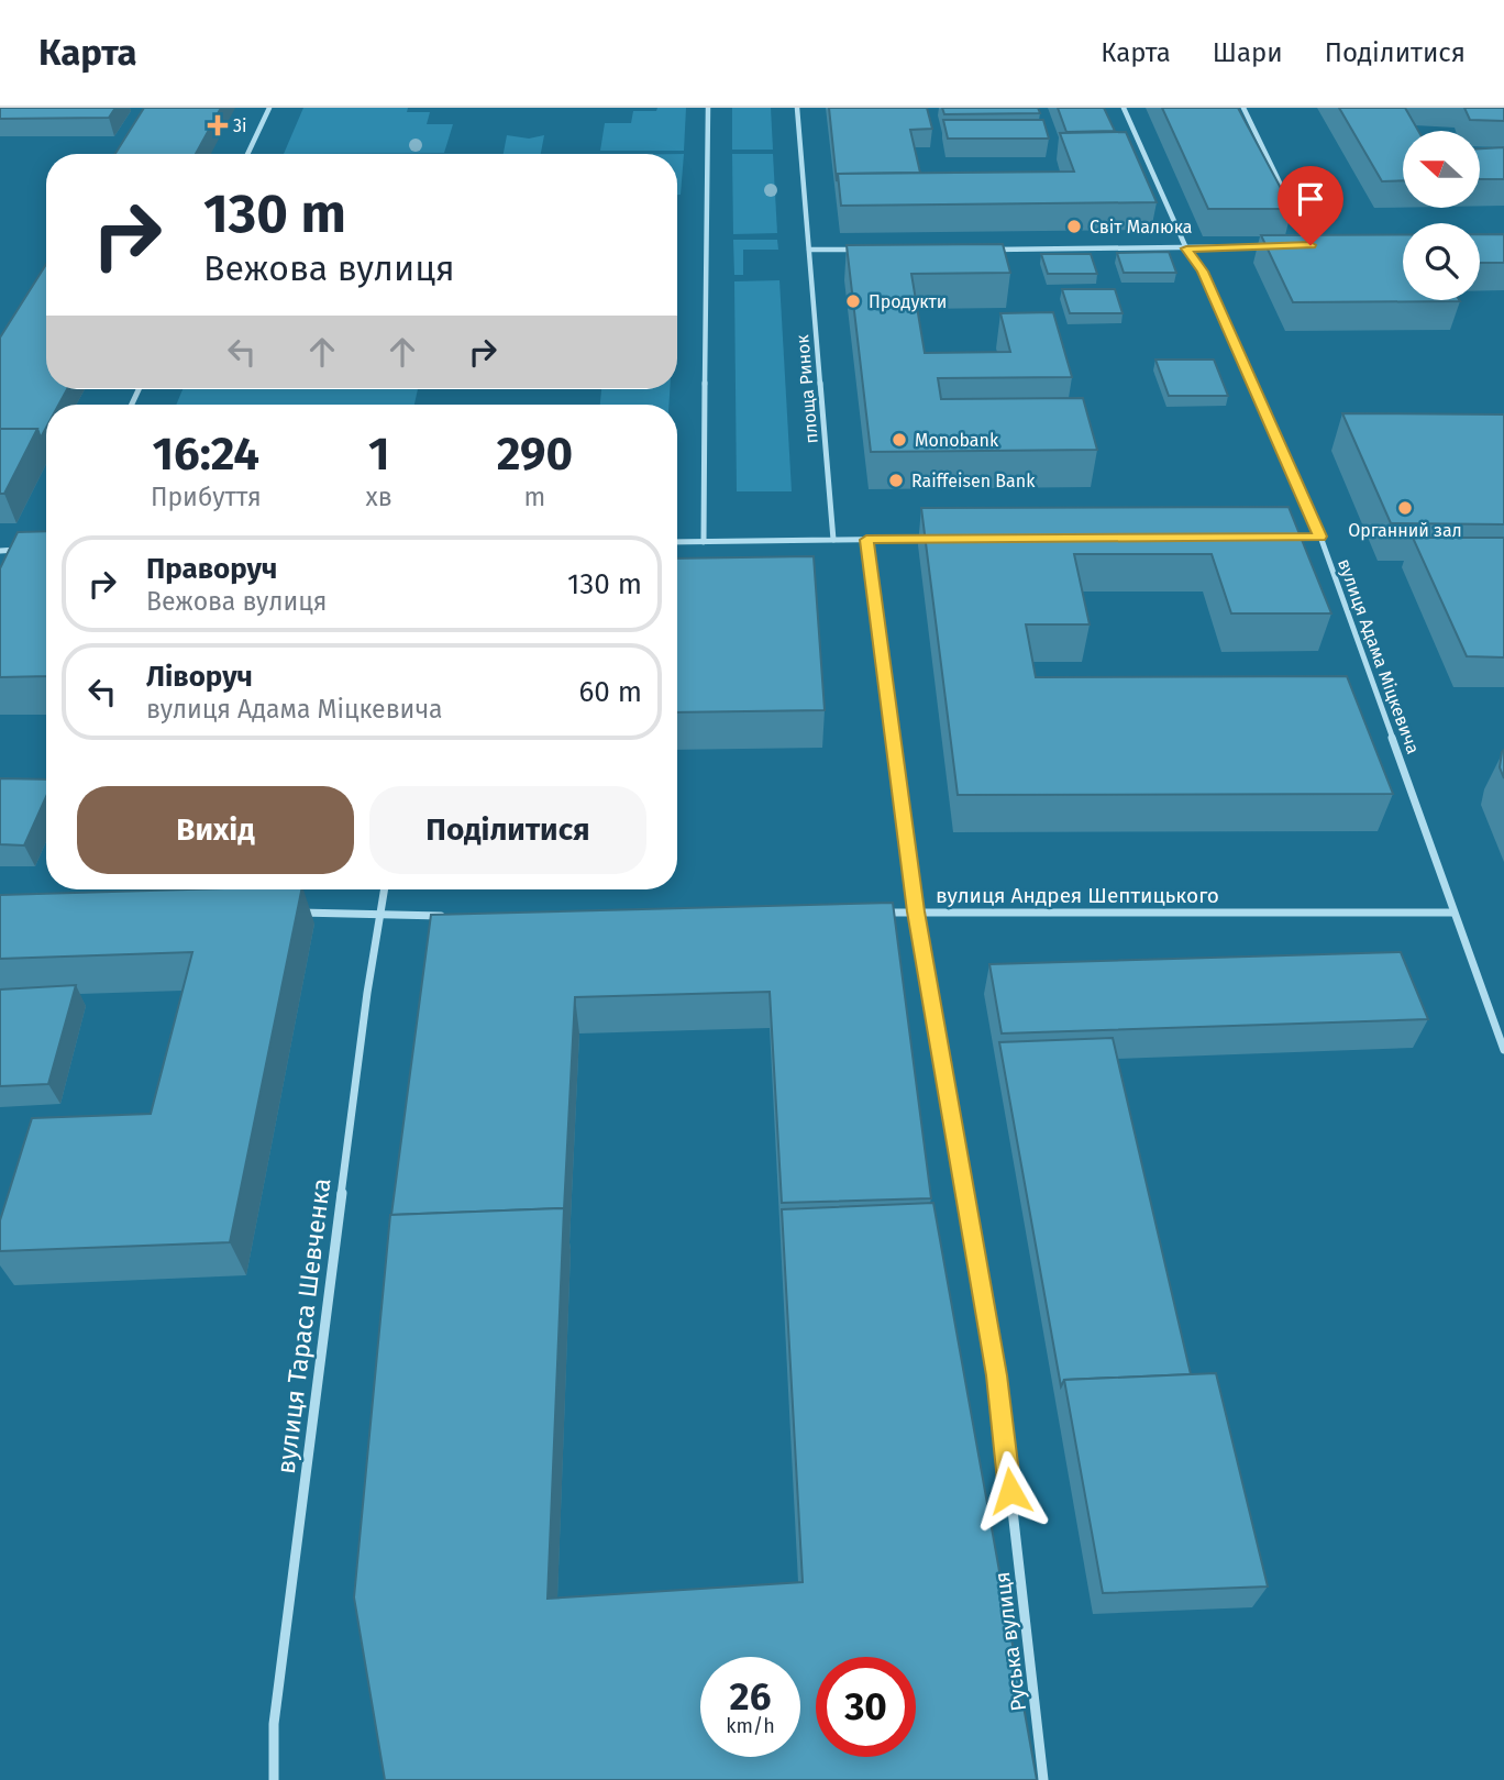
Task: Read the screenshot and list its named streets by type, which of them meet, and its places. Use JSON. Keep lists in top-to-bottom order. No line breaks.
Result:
{"streets":{"street":["площа Ринок","вулиця Адама Міцкевича","вулиця Андрея Шептицького","вулиця Тараса Шевченка","Руська вулиця"]},"crossings":[["вулиця Адама Міцкевича","вулиця Андрея Шептицького"],["вулиця Андрея Шептицького","Руська вулиця"]],"places":{"health":["3і"],"other":["Світ Малюка","Продукти","Monobank","Raiffeisen Bank","Органний зал"]},"north":"left","page":{"header":"Карта","nav":["Карта","Шари","Поділитися"],"turn":["130 m","Вежова вулиця"],"eta":["16:24","Прибуття","1","хв","290","m"],"list":[{"name":"Праворуч","note":"Вежова вулиця","value":"130 m"},{"name":"Ліворуч","note":"вулиця Адама Міцкевича","value":"60 m"}],"buttons":["Вихід","Поділитися"],"speed":"26 km/h","limit":"30"}}
